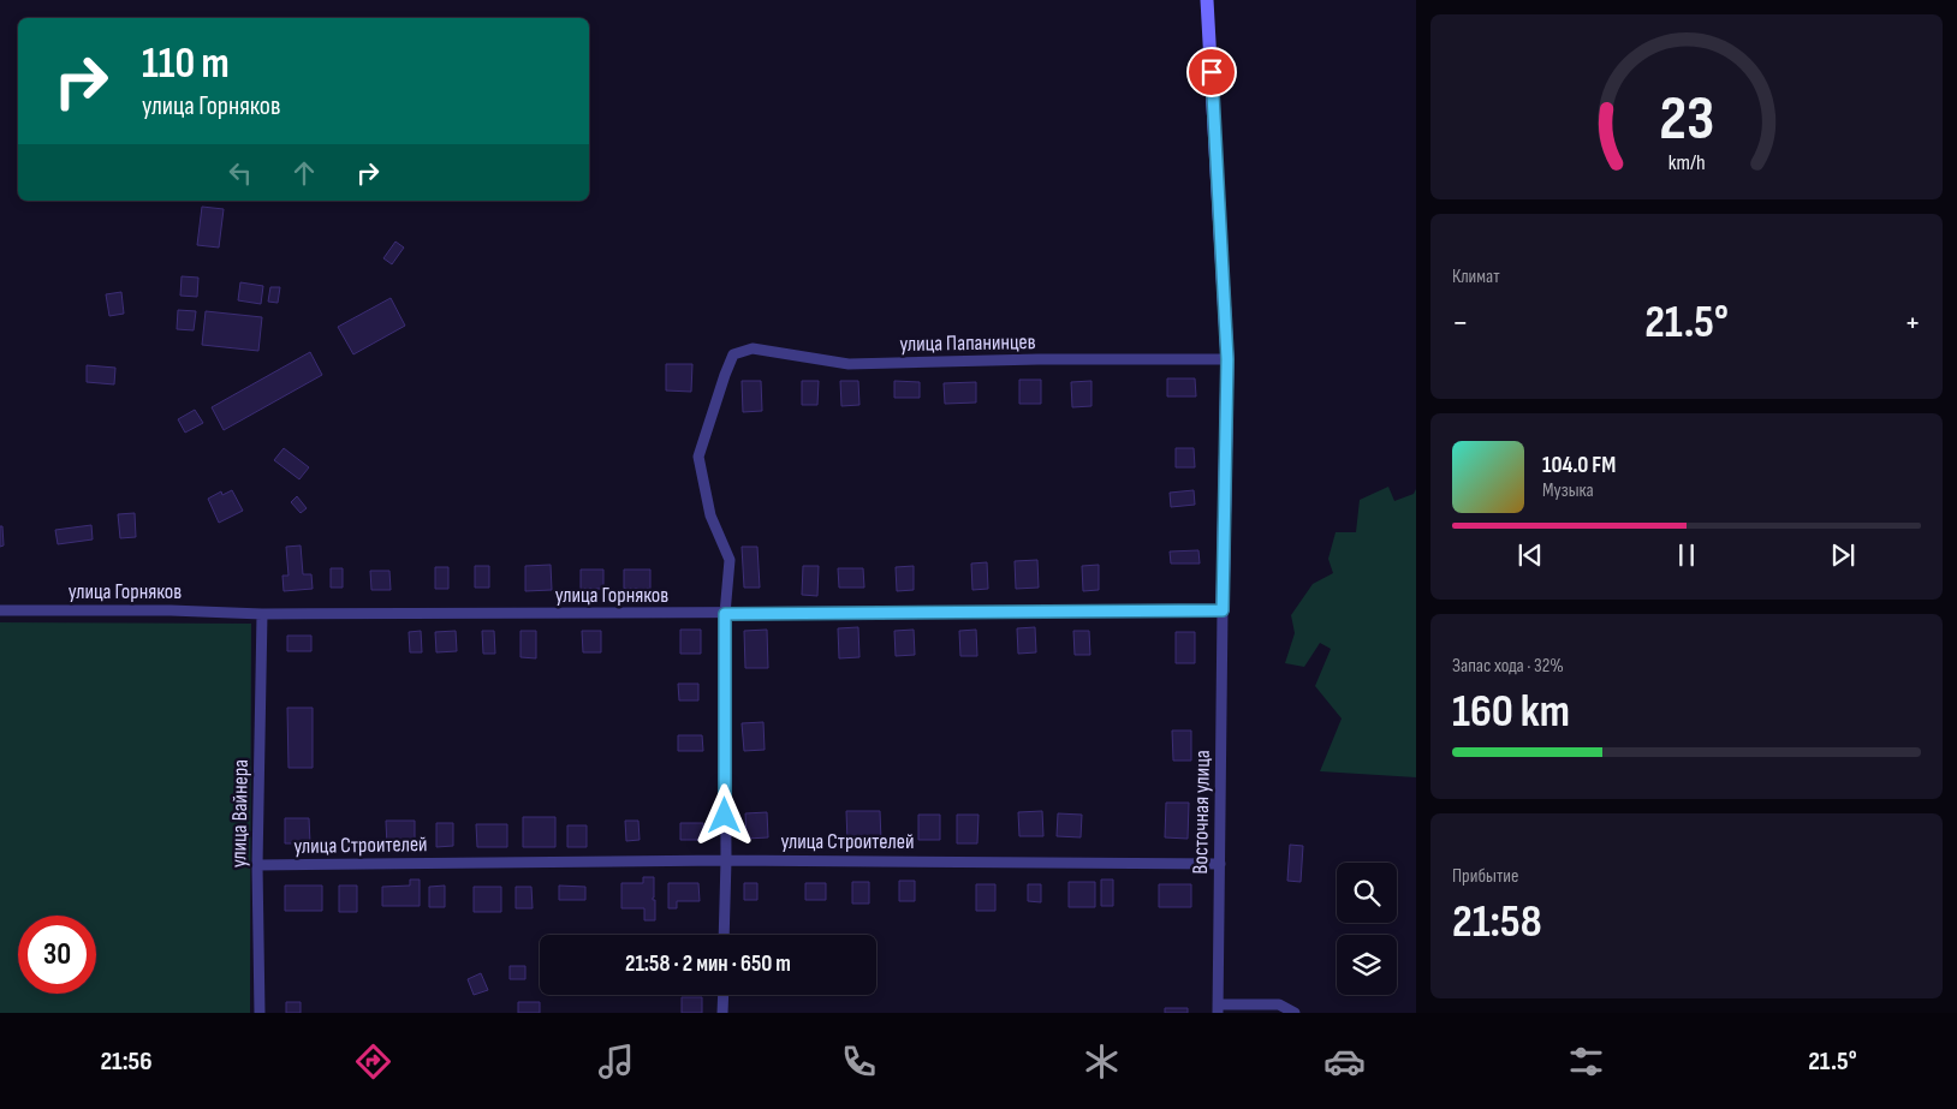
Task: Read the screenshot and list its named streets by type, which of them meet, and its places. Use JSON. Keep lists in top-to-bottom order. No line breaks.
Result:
{"streets":{"street":["улица Папанинцев","улица Горняков","Восточная улица","улица Вайнера","улица Строителей"]},"crossings":[["улица Папанинцев","улица Горняков"],["улица Горняков","Восточная улица"],["улица Горняков","улица Вайнера"],["Восточная улица","улица Строителей"],["улица Вайнера","улица Строителей"]],"page":{"turn":["110 m","улица Горняков"],"tile":["Климат",["Запас хода · 32%","160 km"],["Прибытие","21:58"]],"heat":["−","21.5°","+"],"song":["104.0 FM","Музыка"],"limit":"30","trip":"21:58 · 2 мин · 650 m","tabs":["21:56","21.5°"],"gauge":["23","km/h"]}}
